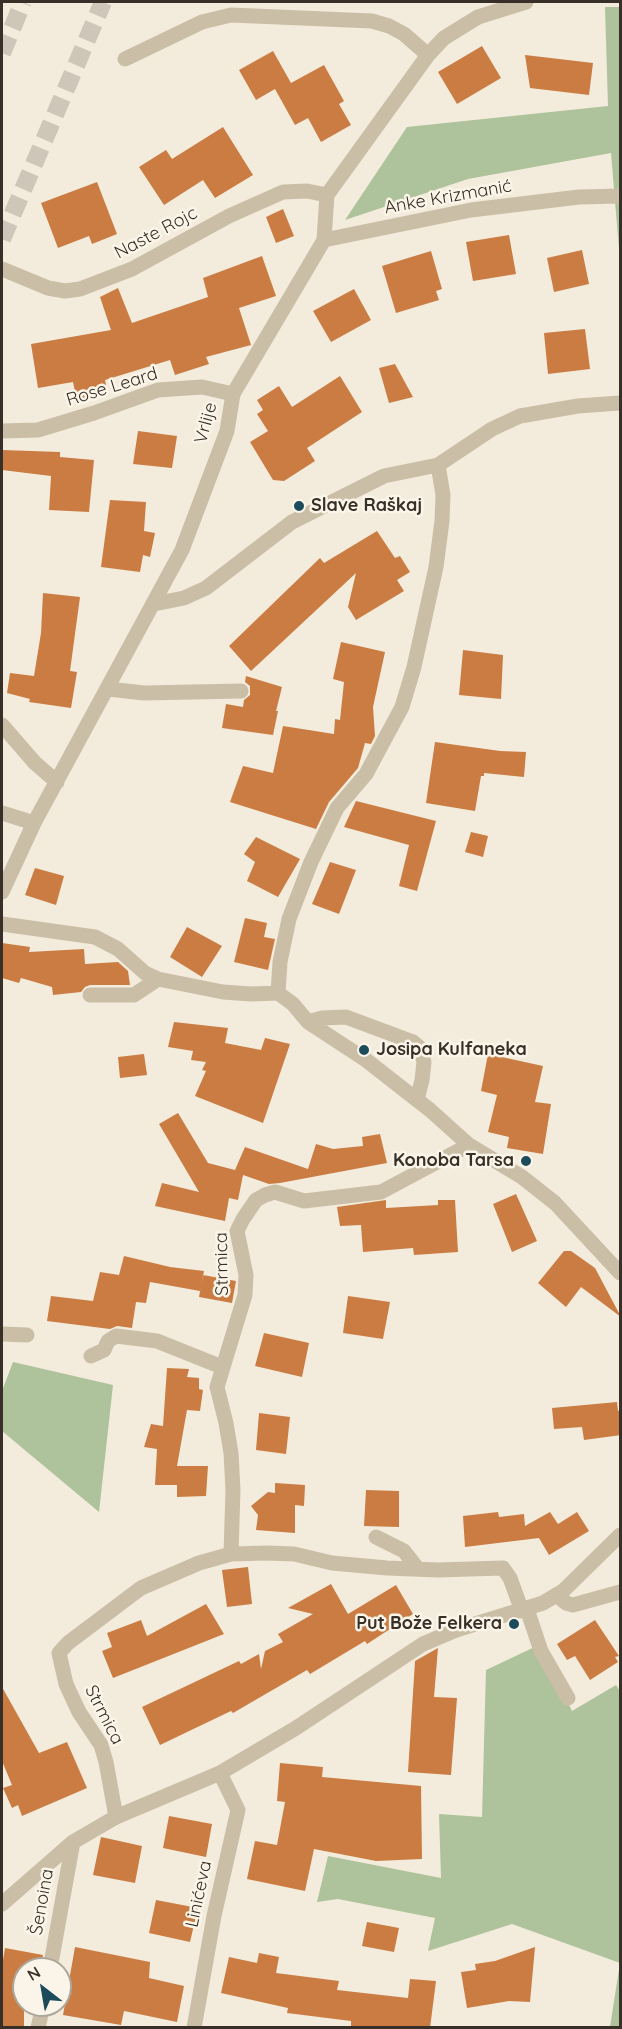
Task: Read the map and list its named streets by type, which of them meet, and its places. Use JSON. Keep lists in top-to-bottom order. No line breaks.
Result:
{"streets":{"street":["Anke Krizmanić","Naste Rojc","Rose Leard","Vrlije","Strmica","Linićeva","Šenoina"]},"crossings":[["Anke Krizmanić","Vrlije"],["Naste Rojc","Vrlije"],["Rose Leard","Vrlije"]],"places":["Slave Raškaj","Josipa Kulfaneka","Konoba Tarsa","Put Bože Felkera"],"north":"top left"}
